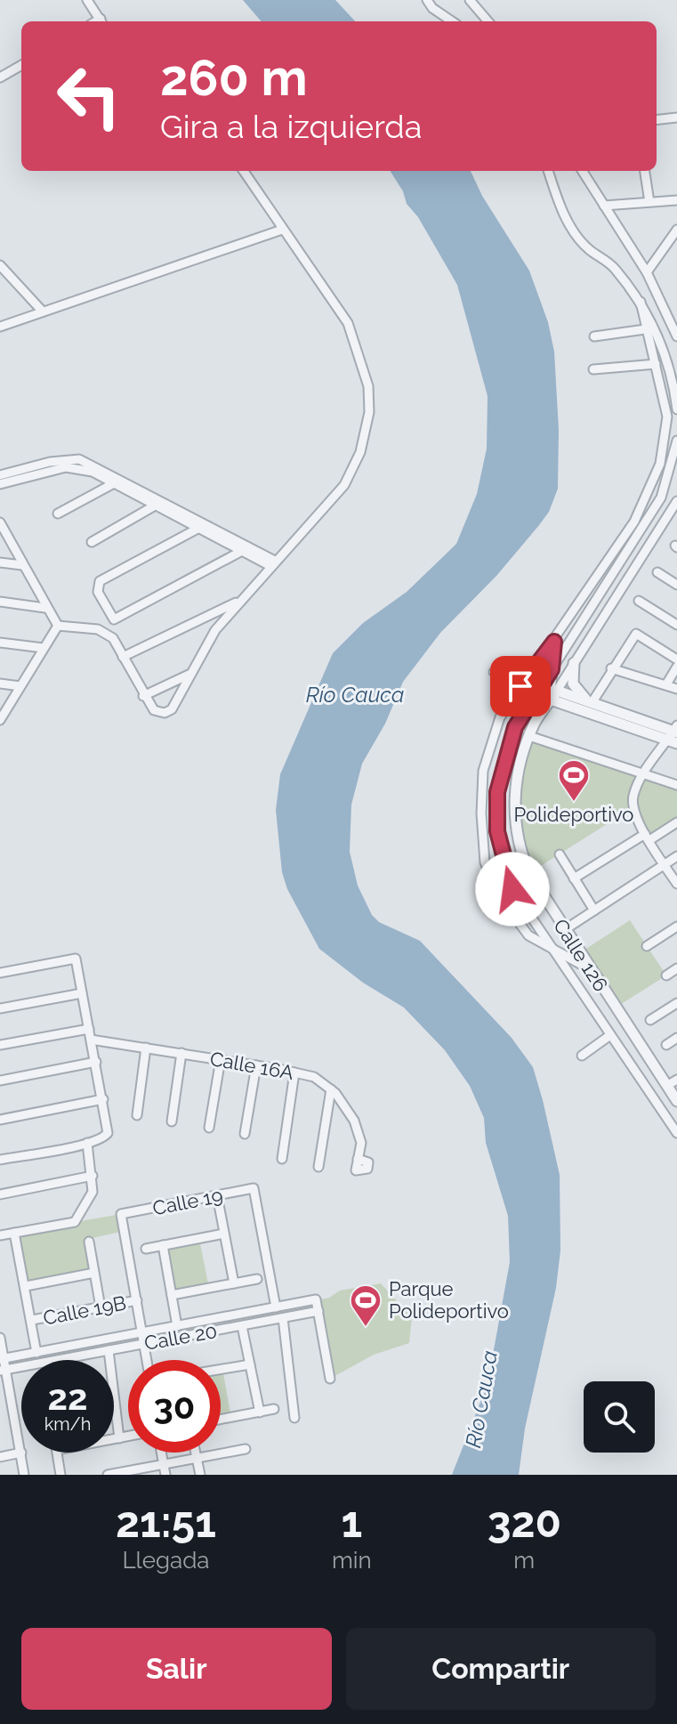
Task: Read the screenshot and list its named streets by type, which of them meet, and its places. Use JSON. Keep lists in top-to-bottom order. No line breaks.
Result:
{"streets":{"street":["Calle 126","Calle 16A","Calle 19","Calle 19B","Calle 20"]},"crossings":[["Calle 19","Calle 19B"],["Calle 19","Calle 20"]],"water":["Río Cauca"],"places":{"sports":["Polideportivo","Parque Polideportivo"]},"page":{"turn":["260 m","Gira a la izquierda"],"speed":"22 km/h","limit":"30","eta":["21:51","Llegada","1","min","320","m"],"buttons":["Salir","Compartir"]}}
